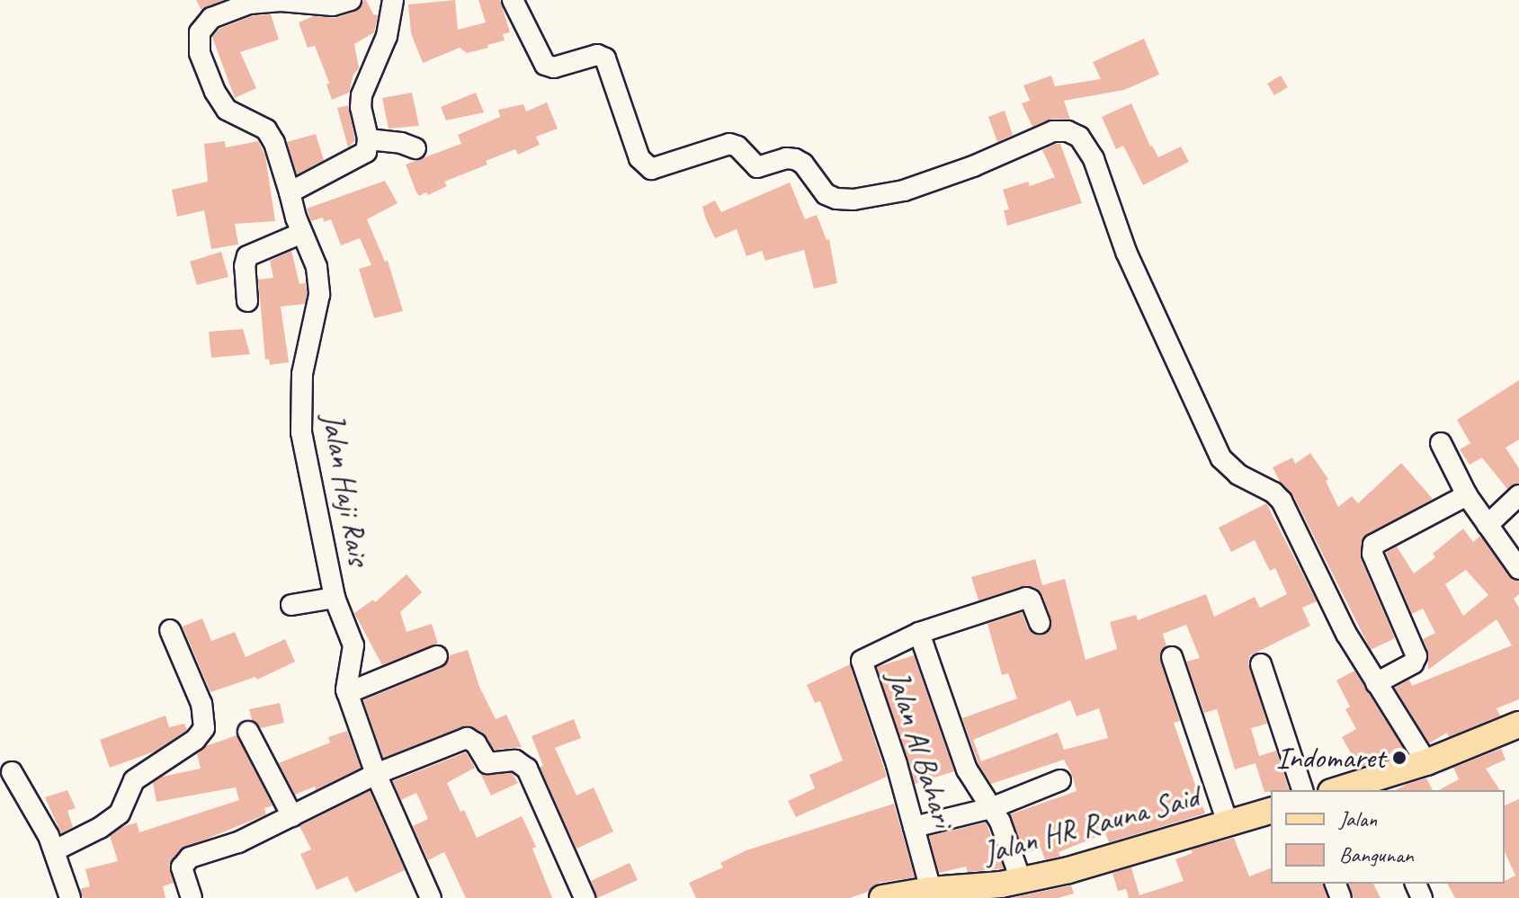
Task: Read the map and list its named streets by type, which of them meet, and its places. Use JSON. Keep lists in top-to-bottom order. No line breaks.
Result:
{"streets":{"main road":["Jalan HR Rauna Said"],"street":["Jalan Haji Rais","Jalan Al Bahari"]},"crossings":[["Jalan Al Bahari","Jalan HR Rauna Said"]],"places":["Indomaret"],"legend":["Jalan","Bangunan"]}
